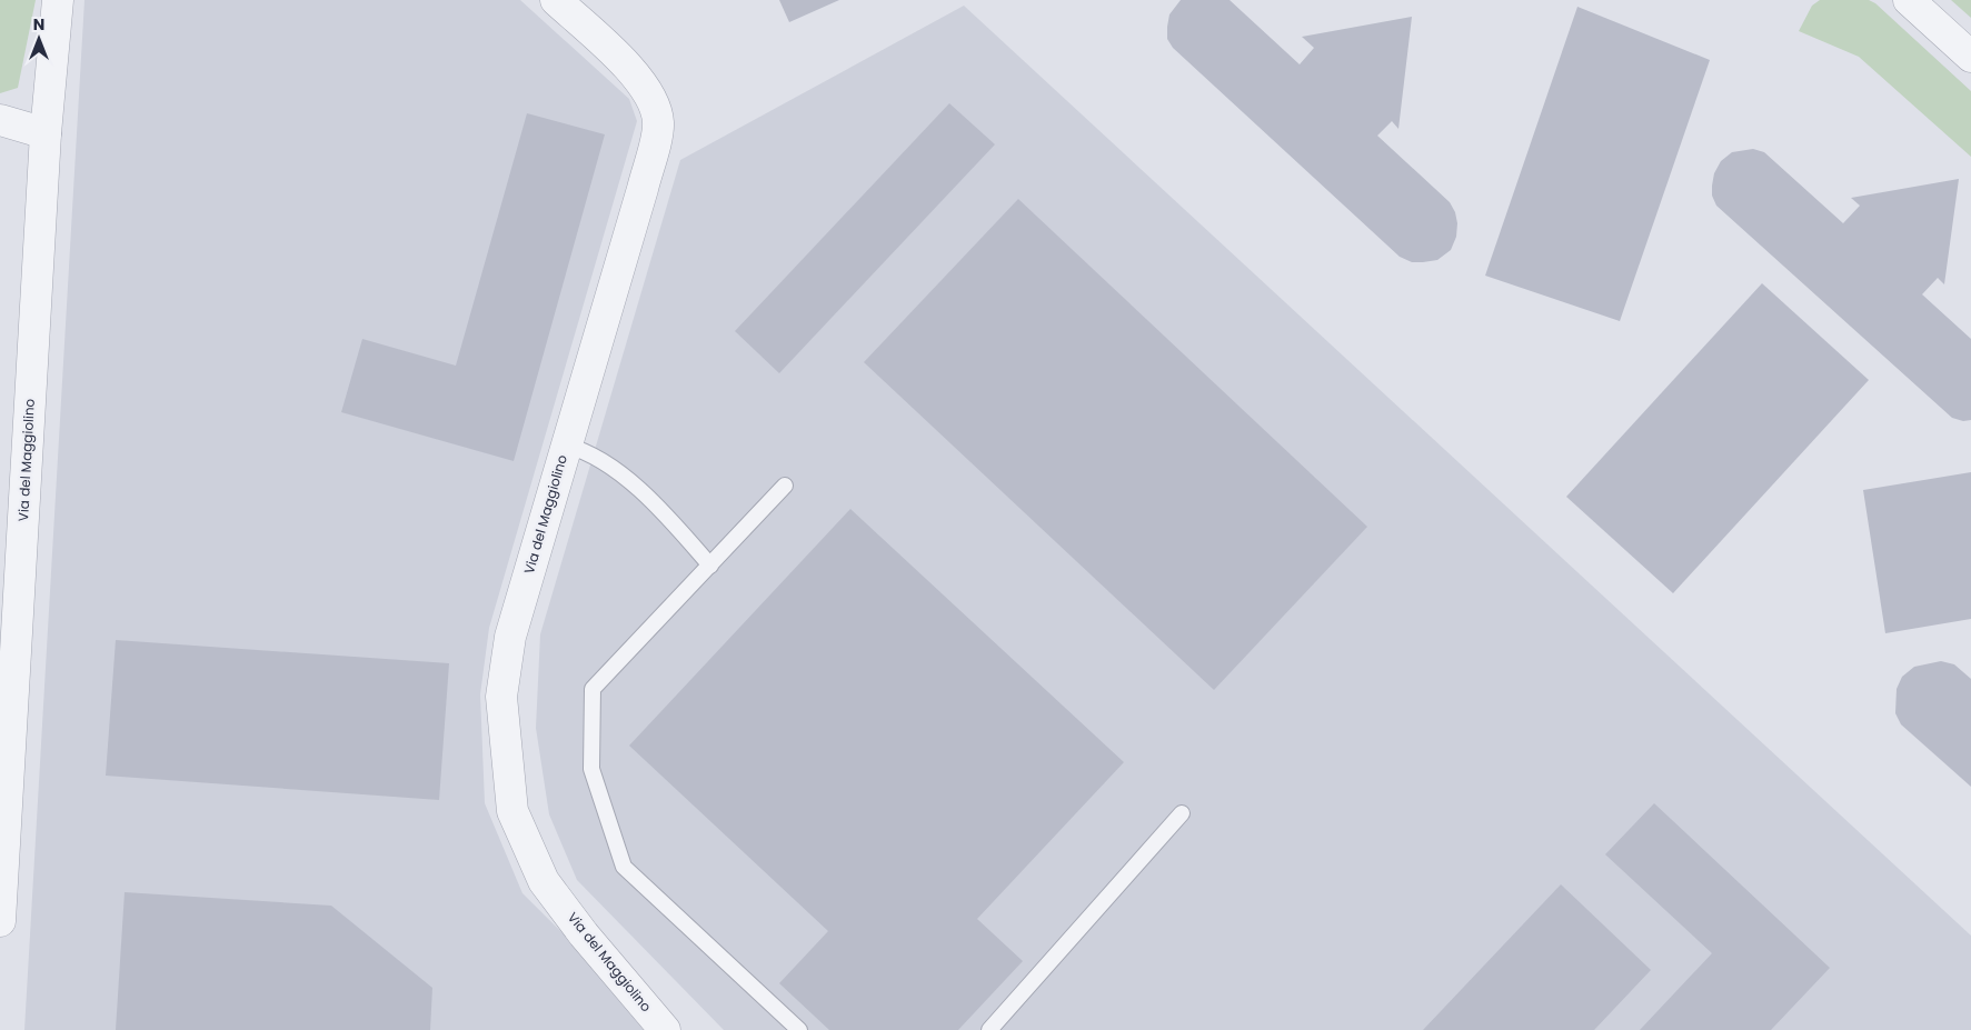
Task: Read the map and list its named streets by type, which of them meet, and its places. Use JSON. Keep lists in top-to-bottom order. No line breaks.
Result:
{"streets":{"street":["Via del Maggiolino"]},"north":"top"}
